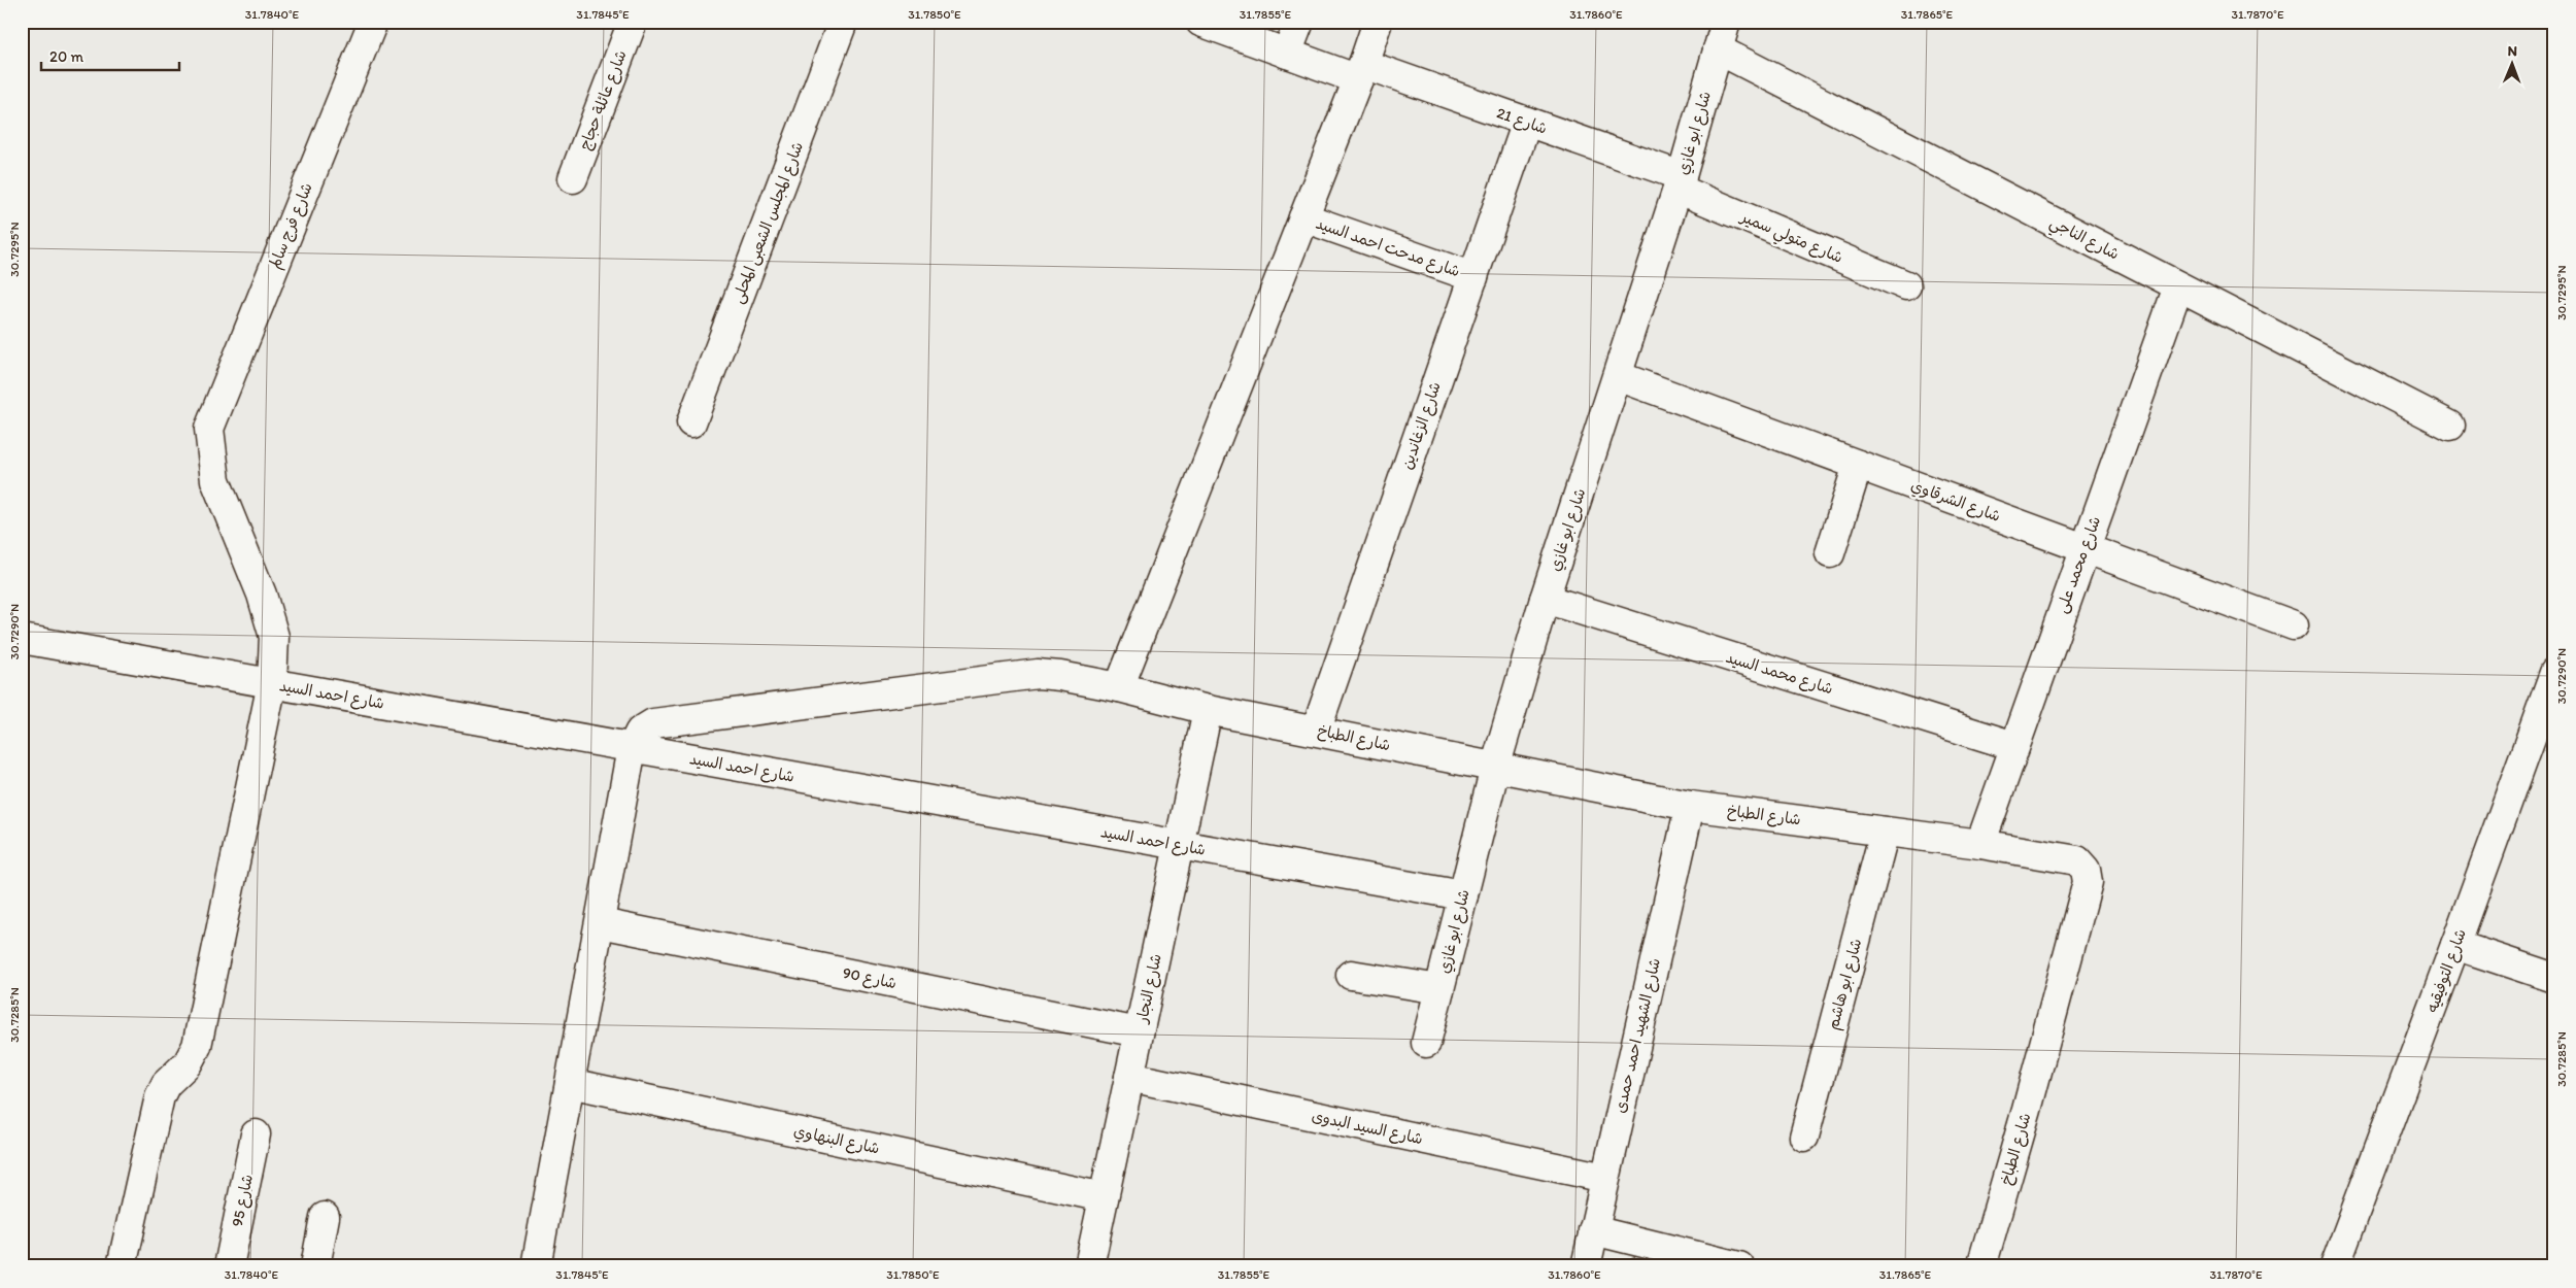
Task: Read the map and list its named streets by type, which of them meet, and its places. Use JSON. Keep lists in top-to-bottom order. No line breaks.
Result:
{"streets":{"street":["شارع عائلة حجاج","شارع 21","شارع ابو غازي","شارع المجلس الشعبى المحلى","شارع فرج سالم","شارع متولي سمير","شارع الناجي","شارع مدحت احمد السيد","شارع الزغاندين","شارع الشرقاوي","شارع محمد على","شارع محمد السيد","شارع احمد السيد","شارع الطباخ","شارع التوفيقيه","شارع 90","شارع ابو هاشم","شارع النجار","شارع الشهيد احمد حمدى","شارع السيد البدوى","شارع البنهاوي","شارع 95"]},"crossings":[["شارع 21","شارع ابو غازي"],["شارع 21","شارع متولي سمير"],["شارع 21","شارع الزغاندين"],["شارع ابو غازي","شارع متولي سمير"],["شارع ابو غازي","شارع الناجي"],["شارع ابو غازي","شارع الشرقاوي"],["شارع ابو غازي","شارع محمد السيد"],["شارع ابو غازي","شارع احمد السيد"],["شارع ابو غازي","شارع الطباخ"],["شارع فرج سالم","شارع احمد السيد"],["شارع الناجي","شارع محمد على"],["شارع مدحت احمد السيد","شارع الزغاندين"],["شارع الزغاندين","شارع الطباخ"],["شارع الشرقاوي","شارع محمد على"],["شارع محمد على","شارع محمد السيد"],["شارع محمد على","شارع الطباخ"],["شارع احمد السيد","شارع الطباخ"],["شارع احمد السيد","شارع النجار"],["شارع الطباخ","شارع ابو هاشم"],["شارع الطباخ","شارع النجار"],["شارع الطباخ","شارع الشهيد احمد حمدى"],["شارع 90","شارع النجار"],["شارع النجار","شارع السيد البدوى"],["شارع النجار","شارع البنهاوي"],["شارع الشهيد احمد حمدى","شارع السيد البدوى"]],"scale_bar":"20 m","north":"top","coordinates":["31.7840°E","31.7845°E","31.7850°E","31.7855°E","31.7860°E","31.7865°E","31.7870°E","30.7295°N","30.7290°N","30.7285°N"]}
